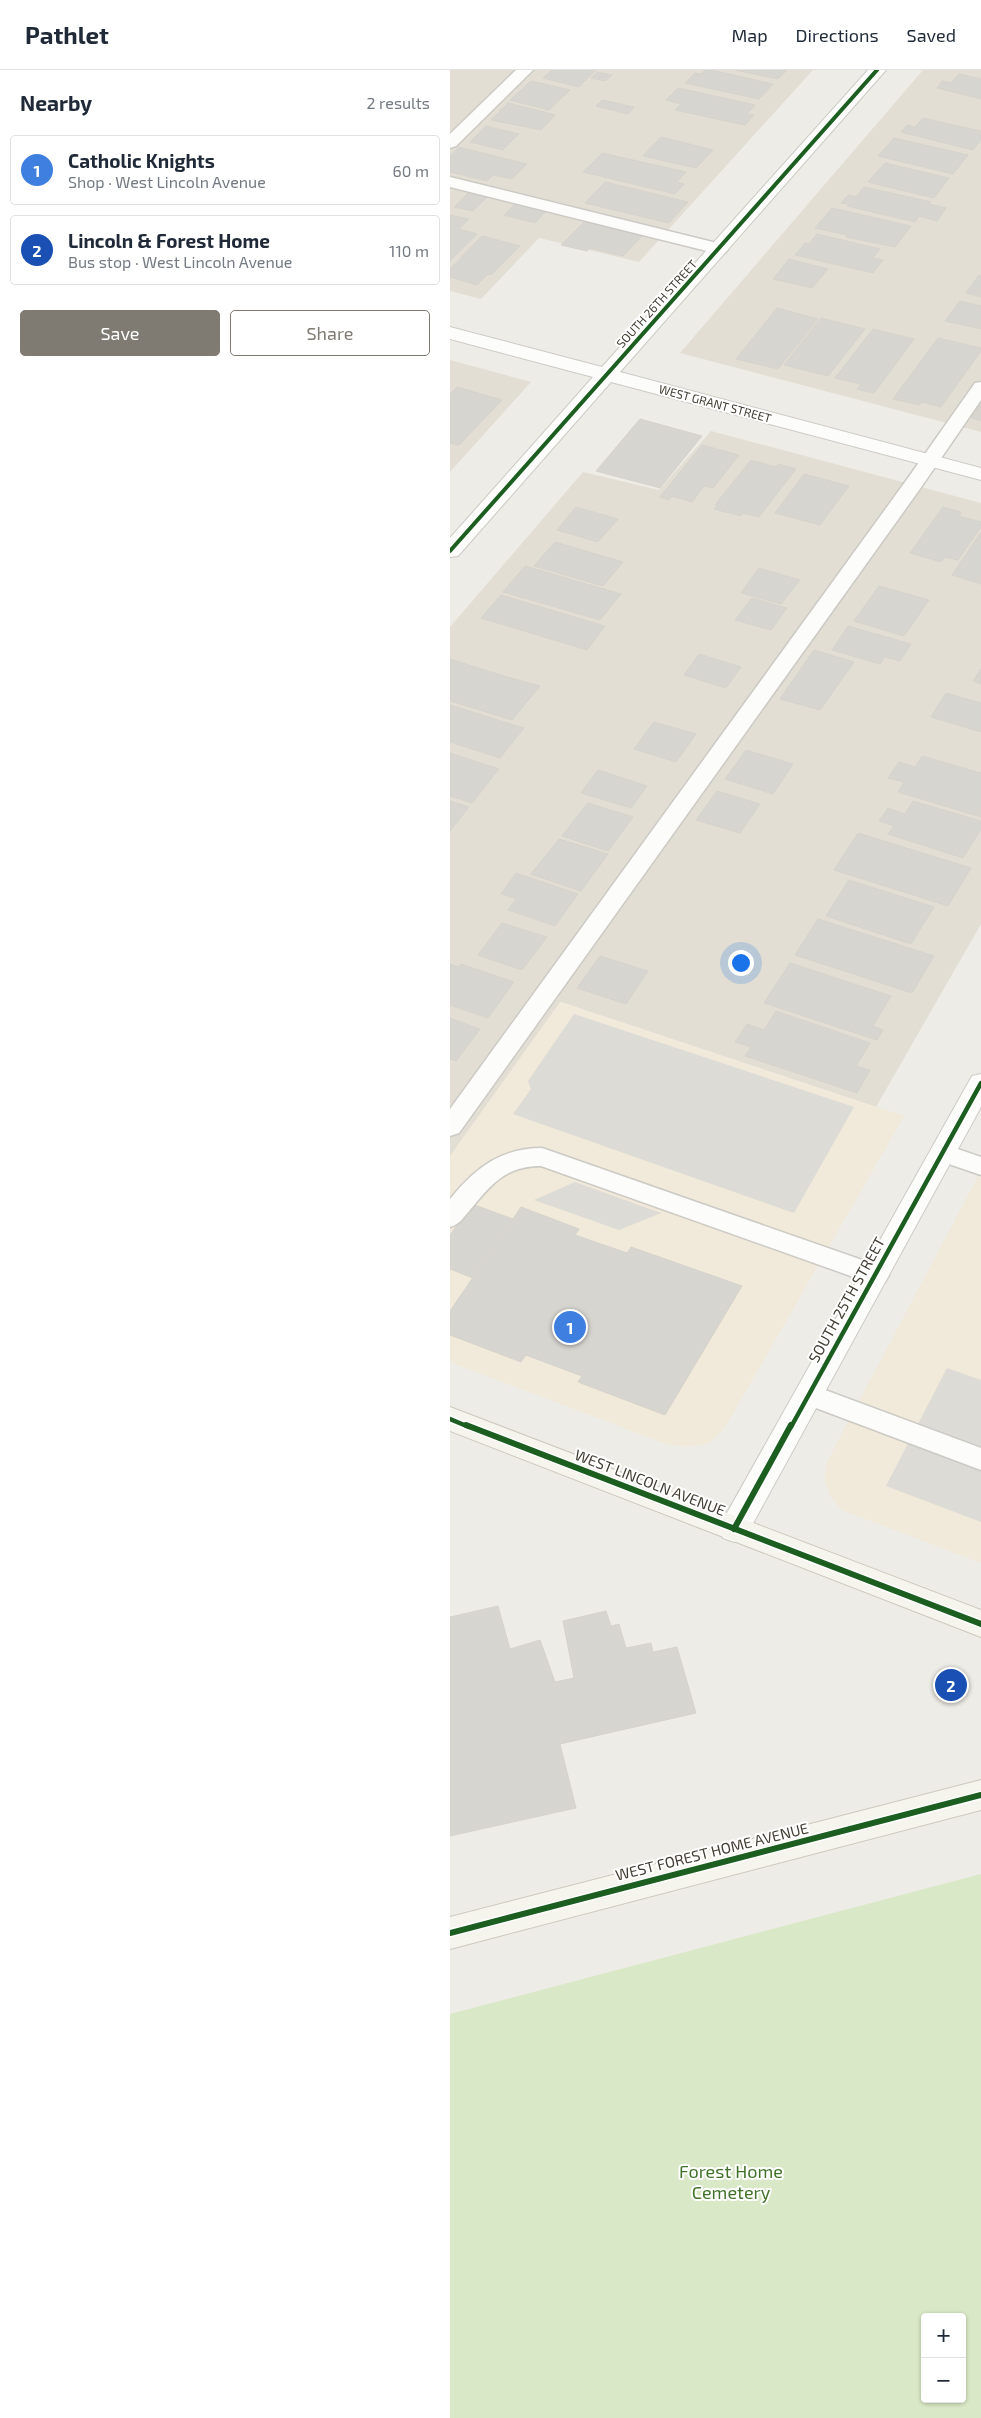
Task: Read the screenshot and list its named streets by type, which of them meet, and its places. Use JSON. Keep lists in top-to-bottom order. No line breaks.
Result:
{"streets":{"main road":["WEST LINCOLN AVENUE","WEST FOREST HOME AVENUE"],"street":["SOUTH 26TH STREET","WEST GRANT STREET","SOUTH 25TH STREET"]},"crossings":[["SOUTH 26TH STREET","WEST GRANT STREET"],["SOUTH 25TH STREET","WEST LINCOLN AVENUE"]],"parks":["Forest Home Cemetery"],"page":{"header":"Pathlet","nav":["Map","Directions","Saved"],"heading":["Nearby","2 results"],"list":[{"mark":"1","name":"Catholic Knights","note":"Shop · West Lincoln Avenue","value":"60 m"},{"mark":"2","name":"Lincoln & Forest Home","note":"Bus stop · West Lincoln Avenue","value":"110 m"}],"buttons":["Save","Share"],"pins":["1","2"],"map_buttons":["+","−"]}}
